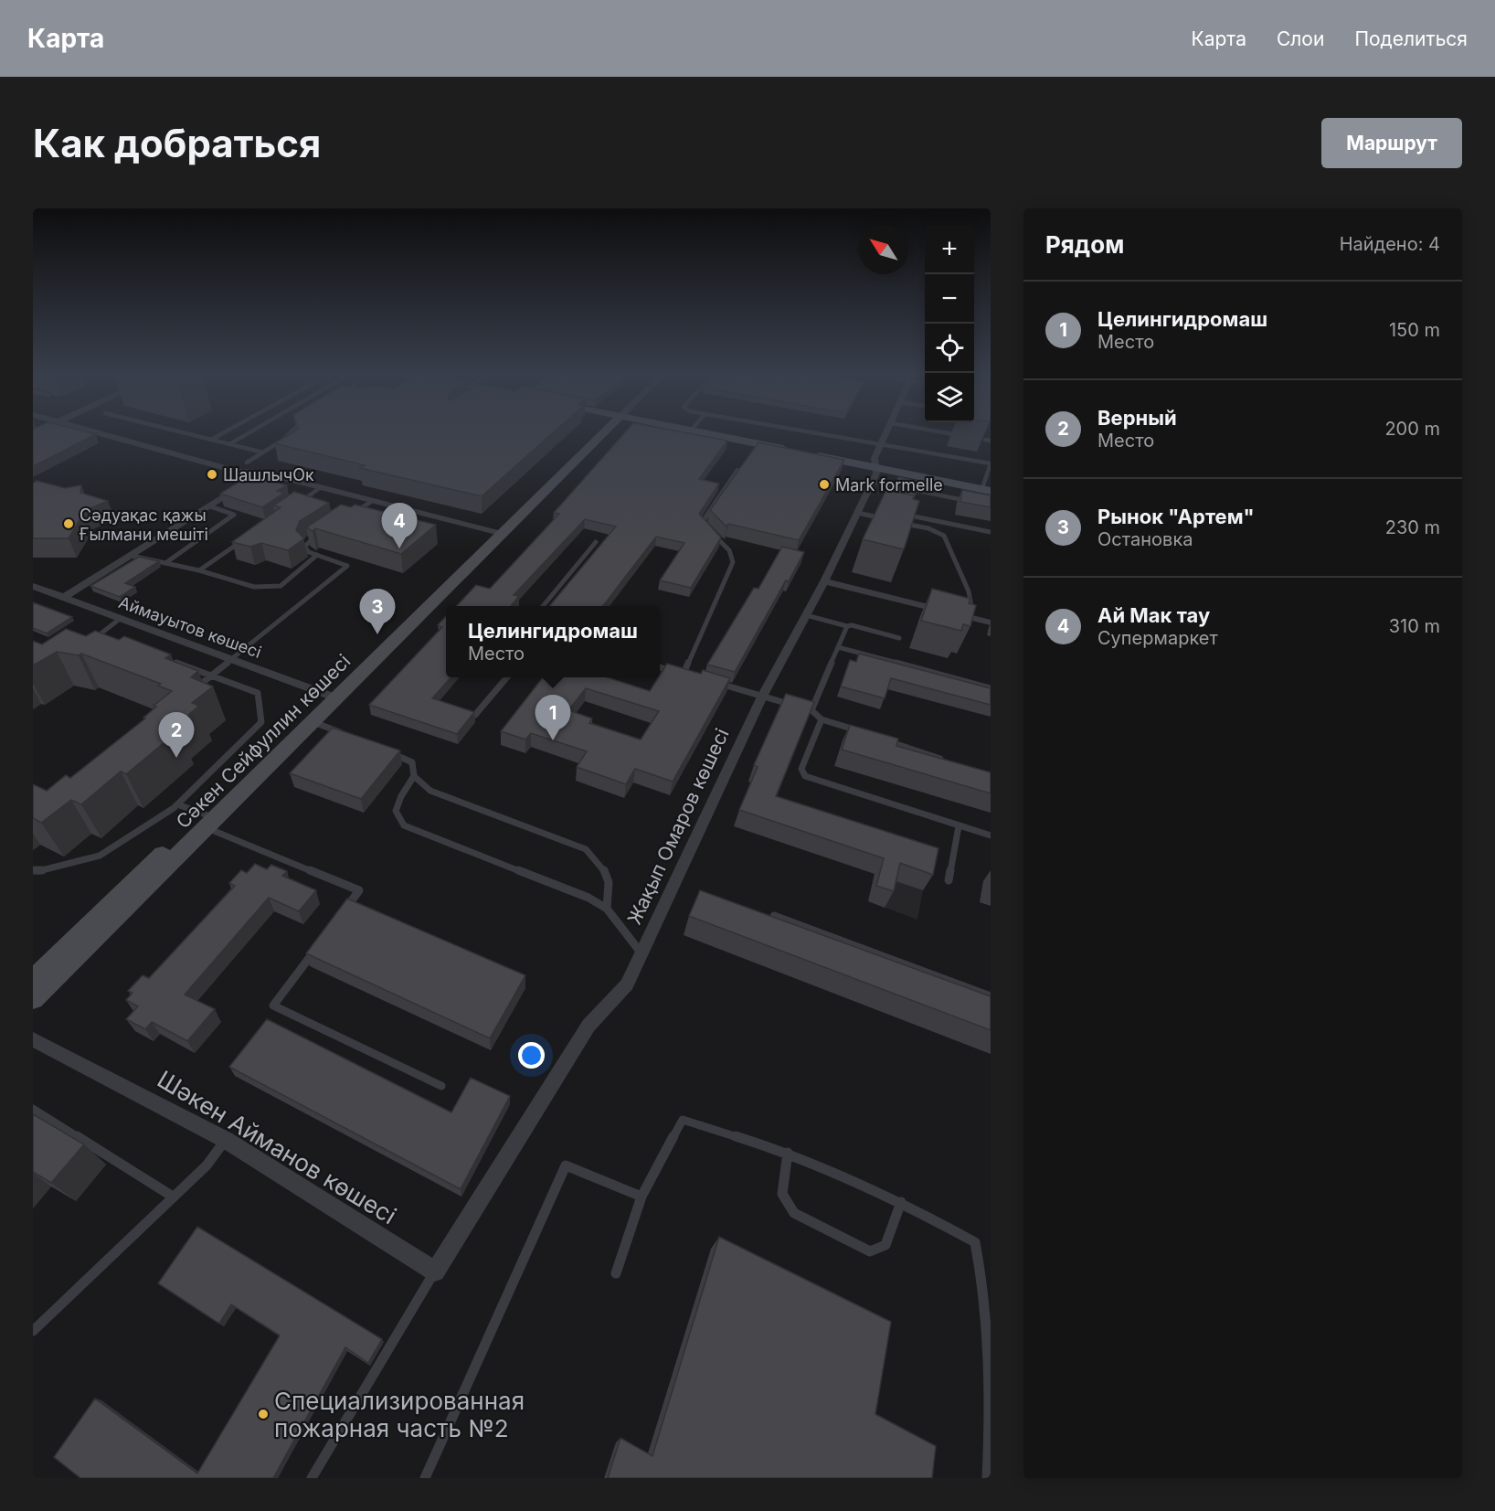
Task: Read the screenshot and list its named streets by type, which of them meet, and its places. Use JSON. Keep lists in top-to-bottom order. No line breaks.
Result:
{"streets":{"main road":["Сәкен Сейфуллин көшесі"],"street":["Аймауытов көшесі","Жақып Омаров көшесі","Шәкен Айманов көшесі"]},"crossings":[["Аймауытов көшесі","Сәкен Сейфуллин көшесі"],["Жақып Омаров көшесі","Шәкен Айманов көшесі"]],"places":["ШашлычОк","Mark formelle","Сәдуақас қажы Ғылмани мешіті","Специализированная пожарная часть №2"],"north":"top left","page":{"header":"Карта","nav":["Карта","Слои","Поделиться"],"buttons":"Маршрут","title":"Как добраться","heading":["Рядом","Найдено: 4"],"map_buttons":["+","−"],"list":[{"mark":"1","name":"Целингидромаш","note":"Место","value":"150 m"},{"mark":"2","name":"Верный","note":"Место","value":"200 m"},{"mark":"3","name":"Рынок \"Артем\"","note":"Остановка","value":"230 m"},{"mark":"4","name":"Ай Мак тау","note":"Супермаркет","value":"310 m"}],"pins":["4","3","1","2"],"popup":["Целингидромаш","Место"]}}
